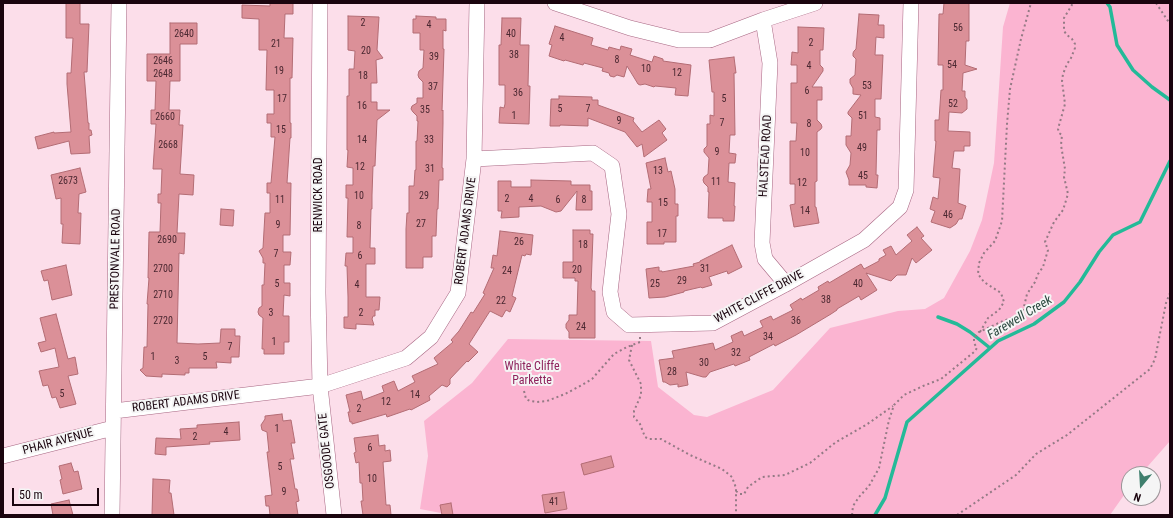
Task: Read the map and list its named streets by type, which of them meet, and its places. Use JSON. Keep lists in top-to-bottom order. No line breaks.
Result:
{"streets":{"street":["HALSTEAD ROAD","RENWICK ROAD","ROBERT ADAMS DRIVE","PRESTONVALE ROAD","WHITE CLIFFE DRIVE","PHAIR AVENUE","OSGOODE GATE"]},"crossings":[["HALSTEAD ROAD","WHITE CLIFFE DRIVE"],["RENWICK ROAD","ROBERT ADAMS DRIVE"],["RENWICK ROAD","OSGOODE GATE"],["ROBERT ADAMS DRIVE","PRESTONVALE ROAD"],["ROBERT ADAMS DRIVE","WHITE CLIFFE DRIVE"],["ROBERT ADAMS DRIVE","OSGOODE GATE"],["PRESTONVALE ROAD","PHAIR AVENUE"]],"water":["Farewell Creek"],"parks":["White Cliffe Parkette"],"house_numbers":["2","4","56","2640","40","4","2","21","20","38","39","8","2646","54","4","10","19","12","2648","18","53","37","6","36","17","5","52","16","5","7","35","1","51","2660","9","7","8","15","14","33","2668","49","9","10","12","31","13","45","2673","11","12","10","29","2","4","11","6","8","15","14","46","27","9","8","17","2690","26","18","7","6","2700","31","20","24","29","5","25","40","4","2710","38","22","3","2","2720","36","24","34","1","7","32","1","5","3","30","28","5","14","12","2","1","4","2","6","5","10","9","41"],"scale_bar":"50 m","north":"bottom"}
